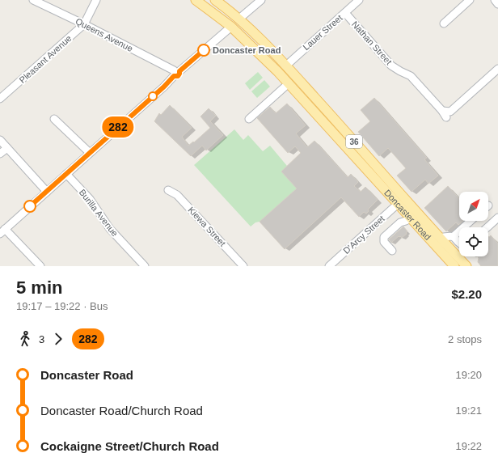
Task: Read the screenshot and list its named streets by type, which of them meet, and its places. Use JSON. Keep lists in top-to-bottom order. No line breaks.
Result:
{"streets":{"main road":["36","Doncaster Road"],"street":["Lauer Street","Queens Avenue","Nathan Street","Pleasant Avenue","Burilla Avenue","Kiewa Street","D'Arcy Street"]},"crossings":[["Lauer Street","Nathan Street"],["Lauer Street","Doncaster Road"],["Queens Avenue","Pleasant Avenue"],["Doncaster Road","D'Arcy Street"]],"places":["Doncaster Road"],"lines":["bus line 282"],"north":"top right","page":{"on_map":"282","heading":["5 min","19:17 – 19:22 · Bus","$2.20"],"legs":["3","282","2 stops"],"list":[{"name":"Doncaster Road","value":"19:20"},{"name":"Doncaster Road/Church Road","value":"19:21"},{"name":"Cockaigne Street/Church Road","value":"19:22"}]}}
